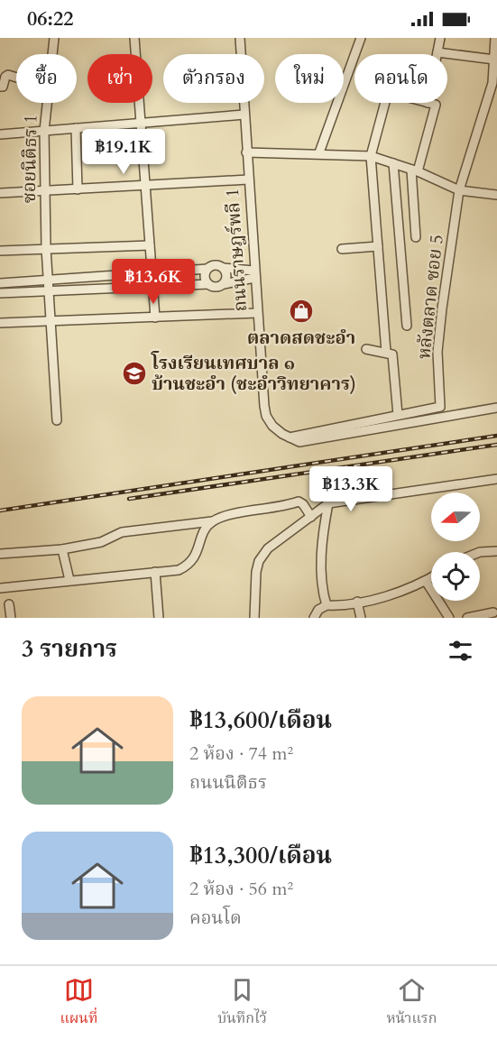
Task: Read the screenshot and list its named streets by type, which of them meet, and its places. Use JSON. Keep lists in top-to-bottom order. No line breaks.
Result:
{"streets":{"street":["ซอยนิติธร 1","ถนนราษฎร์พลี 1","หลังตลาด ซอย 5"]},"places":{"shop":["ตลาดสดชะอำ"],"school or university":["โรงเรียนเทศบาล ๑ บ้านชะอำ (ชะอำวิทยาคาร)"]},"north":"left","page":{"status":"06:22","chip":["ซื้อ","เช่า","ตัวกรอง","ใหม่","คอนโด"],"price":["฿19.1K","฿13.6K","฿13.3K"],"heading":"3 รายการ","list":[{"name":"฿13,600/เดือน","note":"2 ห้อง · 74 m² · ถนนนิติธร"},{"name":"฿13,300/เดือน","note":"2 ห้อง · 56 m² · คอนโด"}],"tabs":["แผนที่","บันทึกไว้","หน้าแรก"]}}
